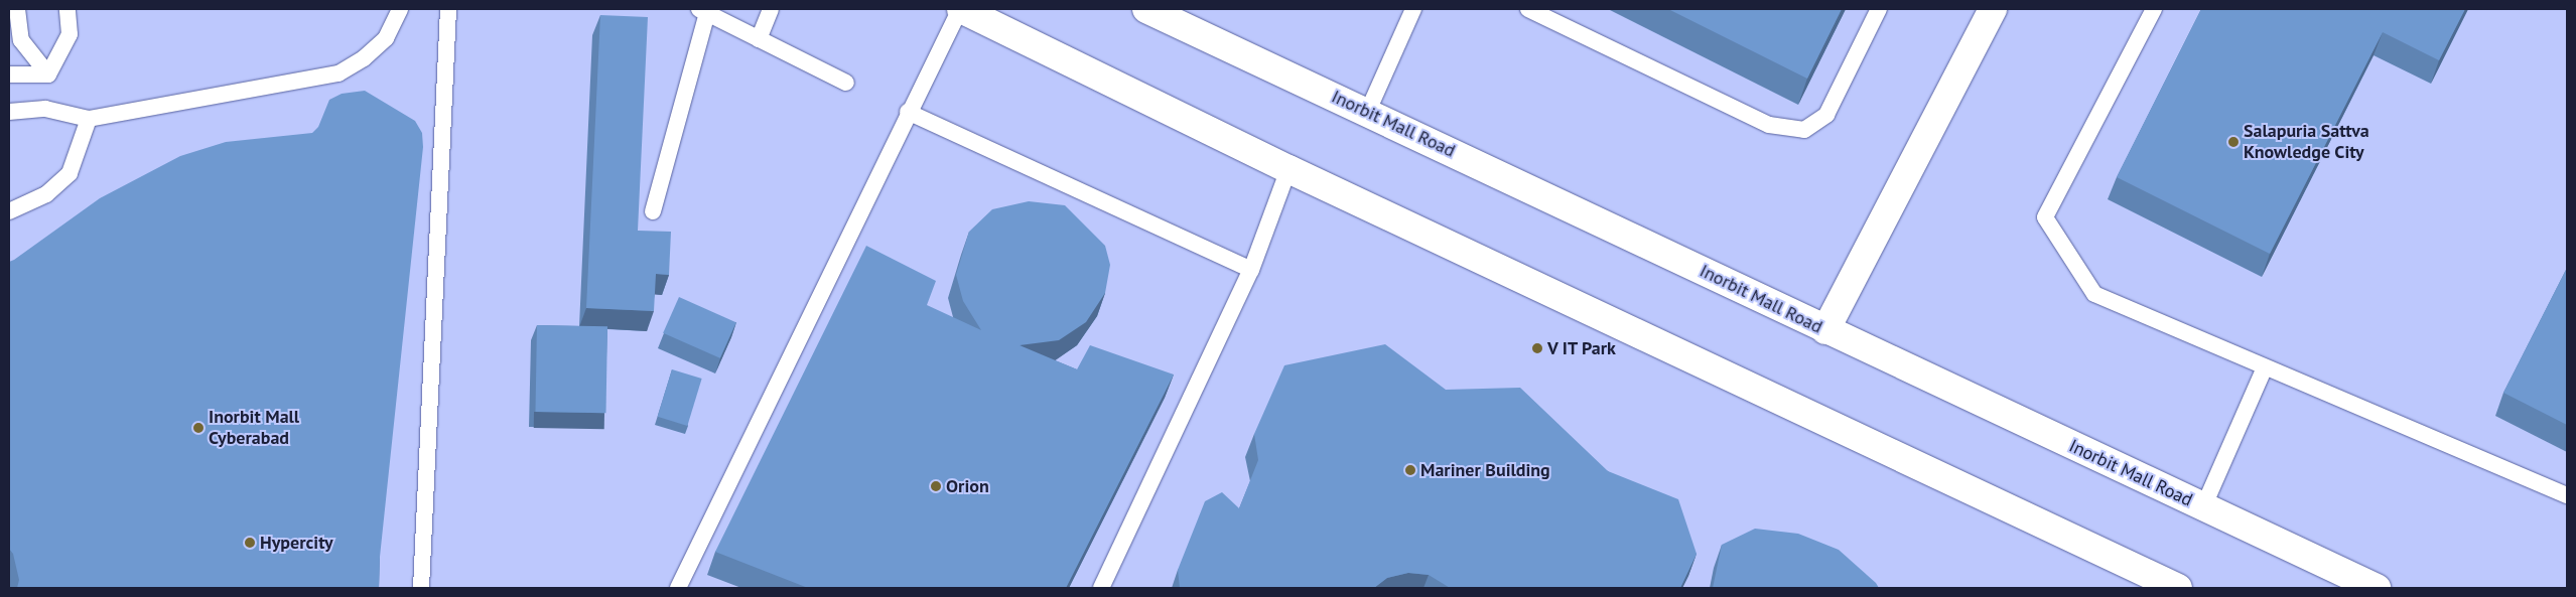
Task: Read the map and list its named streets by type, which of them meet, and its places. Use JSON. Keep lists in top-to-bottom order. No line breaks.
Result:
{"streets":{"main road":["Inorbit Mall Road"]},"places":["Salapuria Sattva Knowledge City","V IT Park","Inorbit Mall Cyberabad","Mariner Building","Orion","Hypercity"]}
